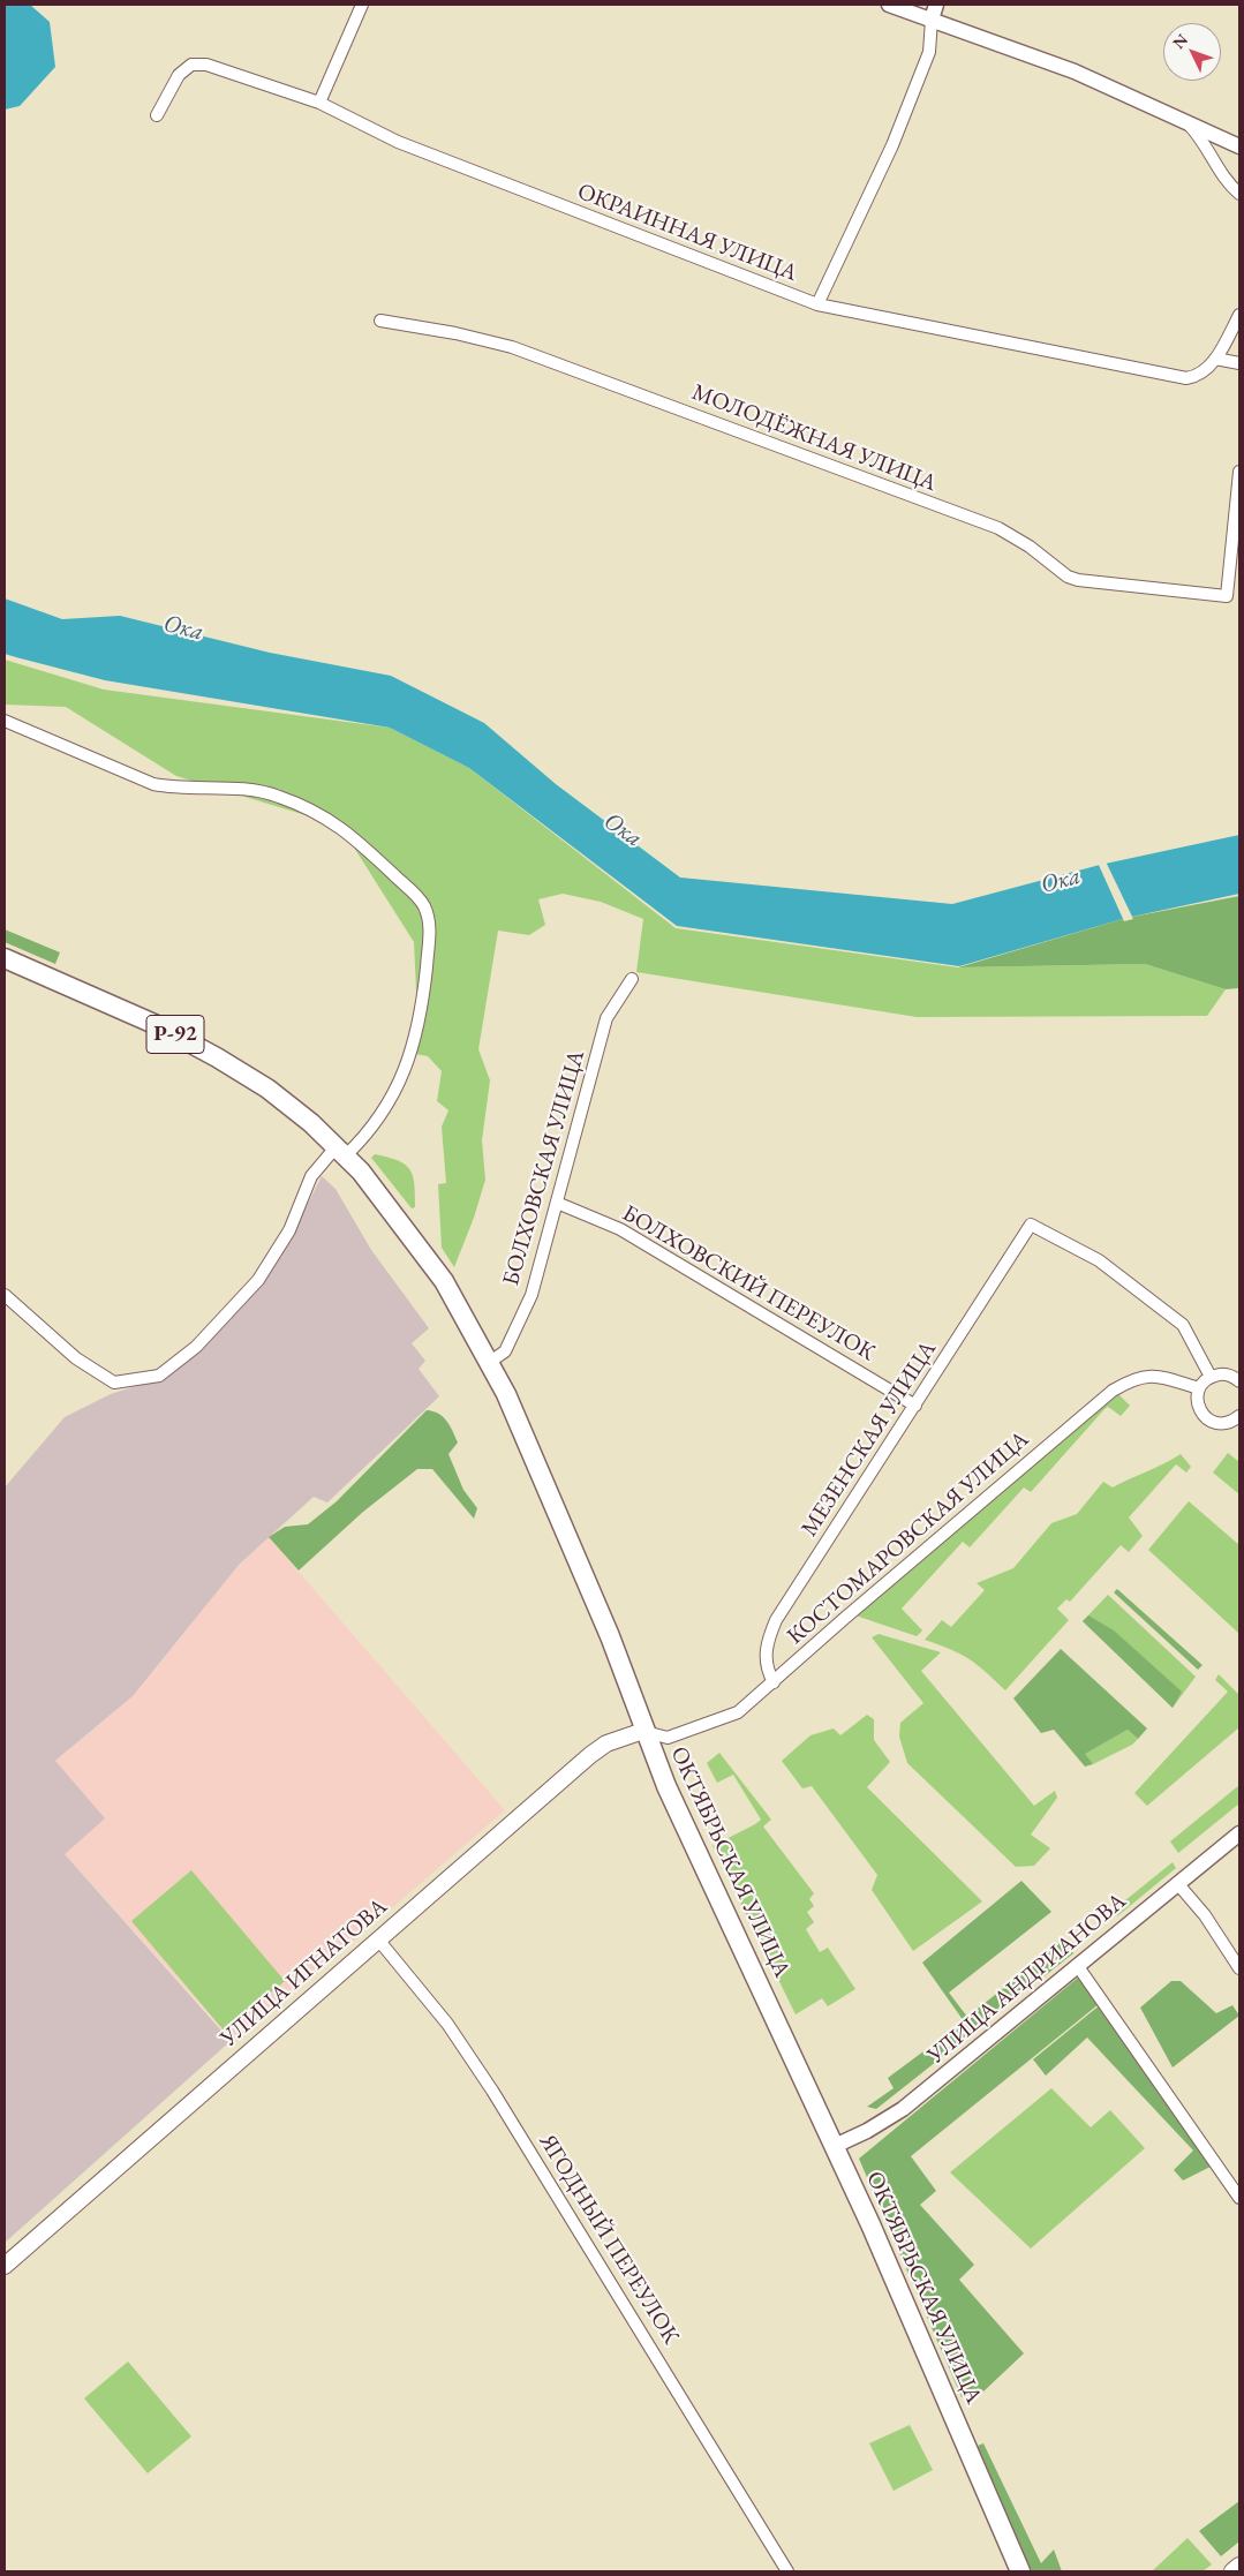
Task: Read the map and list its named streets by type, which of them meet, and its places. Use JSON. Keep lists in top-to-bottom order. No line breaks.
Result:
{"streets":{"main road":["Р-92","ОКТЯБРЬСКАЯ УЛИЦА","УЛИЦА ИГНАТОВА"],"street":["ОКРАИННАЯ УЛИЦА","МОЛОДЁЖНАЯ УЛИЦА","БОЛХОВСКАЯ УЛИЦА","БОЛХОВСКИЙ ПЕРЕУЛОК","МЕЗЕНСКАЯ УЛИЦА","КОСТОМАРОВСКАЯ УЛИЦА","УЛИЦА АНДРИАНОВА","ЯГОДНЫЙ ПЕРЕУЛОК"]},"crossings":[["Р-92","ОКТЯБРЬСКАЯ УЛИЦА"],["БОЛХОВСКАЯ УЛИЦА","БОЛХОВСКИЙ ПЕРЕУЛОК"],["БОЛХОВСКАЯ УЛИЦА","ОКТЯБРЬСКАЯ УЛИЦА"],["БОЛХОВСКИЙ ПЕРЕУЛОК","МЕЗЕНСКАЯ УЛИЦА"],["МЕЗЕНСКАЯ УЛИЦА","КОСТОМАРОВСКАЯ УЛИЦА"],["КОСТОМАРОВСКАЯ УЛИЦА","ОКТЯБРЬСКАЯ УЛИЦА"],["КОСТОМАРОВСКАЯ УЛИЦА","УЛИЦА ИГНАТОВА"],["ОКТЯБРЬСКАЯ УЛИЦА","УЛИЦА ИГНАТОВА"],["ОКТЯБРЬСКАЯ УЛИЦА","УЛИЦА АНДРИАНОВА"],["УЛИЦА ИГНАТОВА","ЯГОДНЫЙ ПЕРЕУЛОК"]],"water":["Ока"],"north":"top left"}
